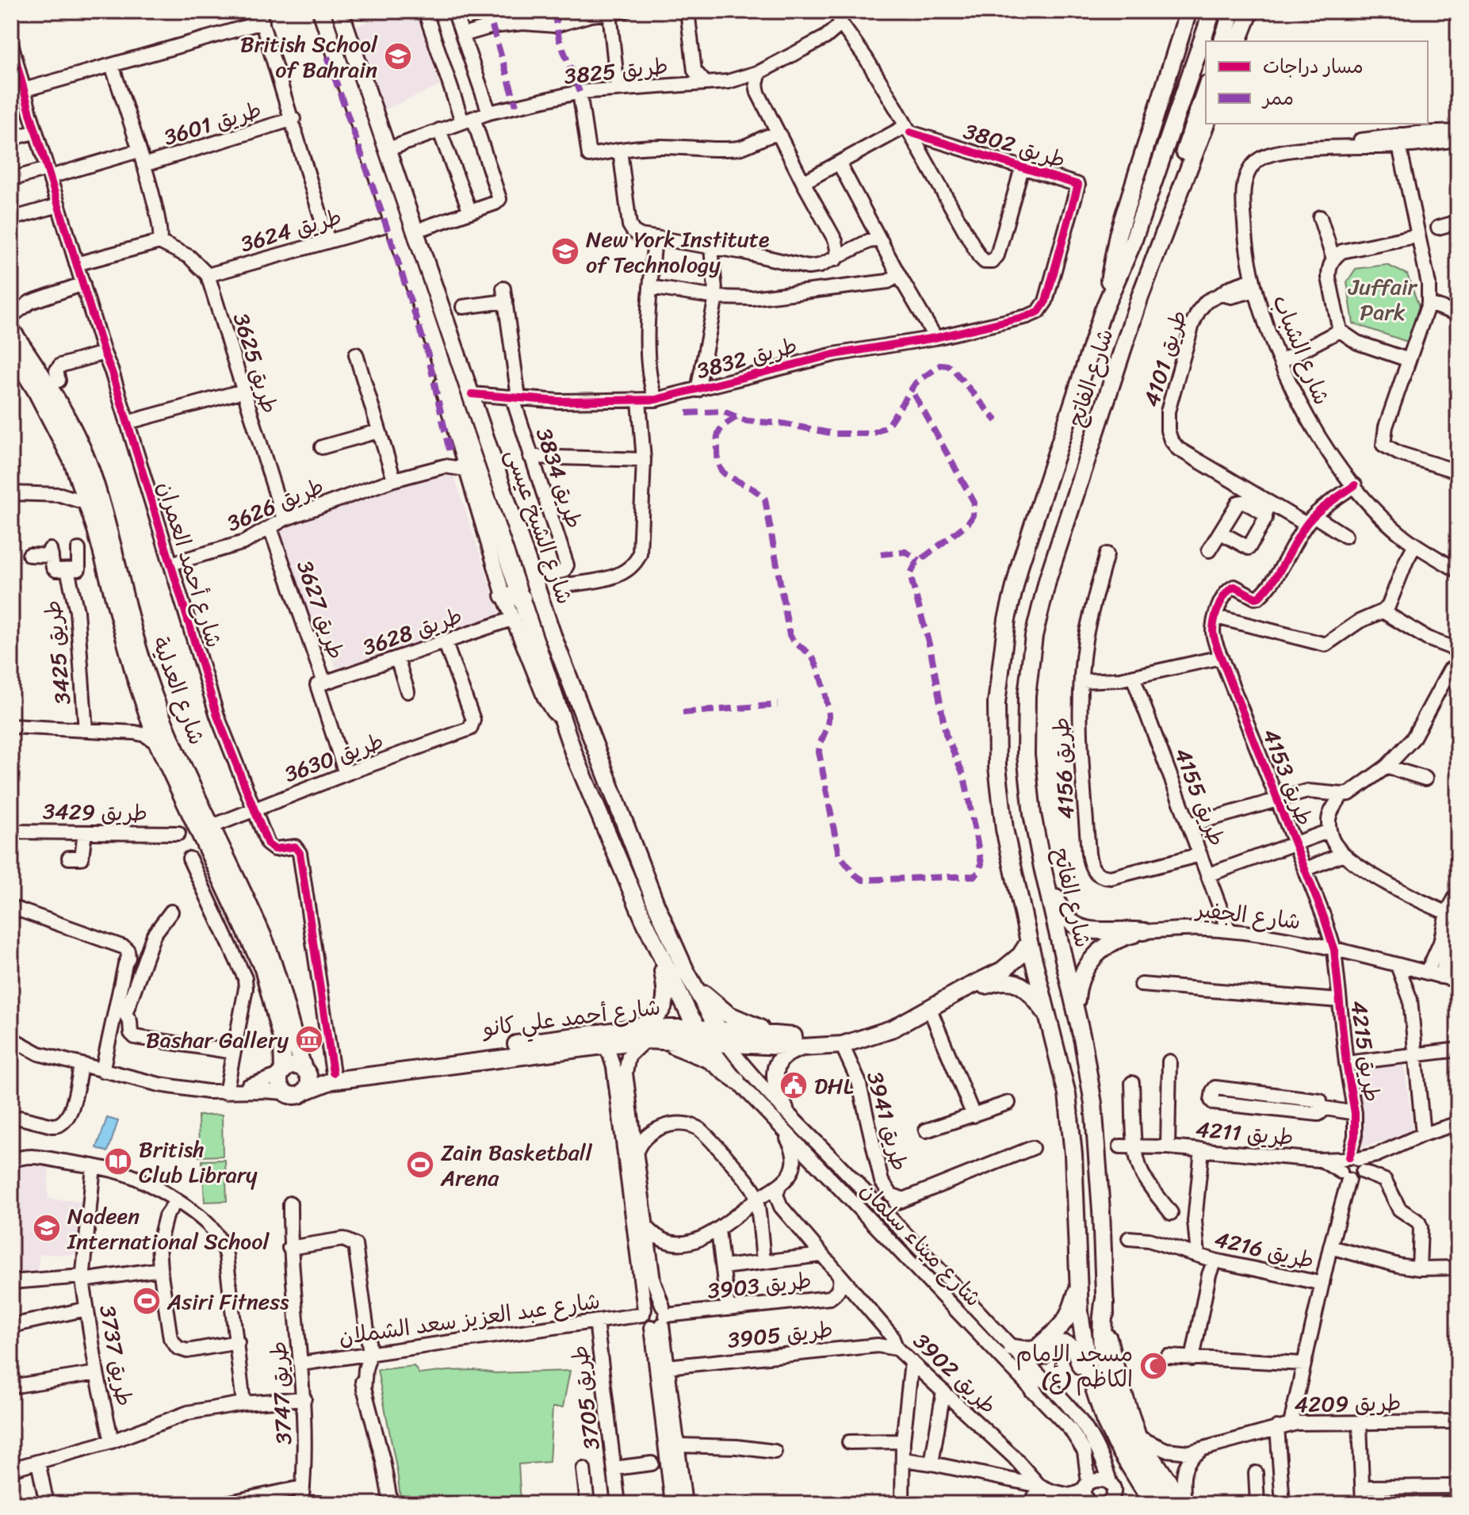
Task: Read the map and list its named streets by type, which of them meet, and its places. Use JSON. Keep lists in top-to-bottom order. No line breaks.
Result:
{"streets":{"main road":["شارع الفاتح","شارع الشيخ عيسى","شارع العدلية","شارع أحمد علي كانو"],"street":["طريق 3825","طريق 3601","طريق 3802","طريق 3624","شارع الشباب","طريق 3832","طريق 4101","طريق 3625","طريق 3834","طريق 3626","شارع أحمد العمران","طريق 3627","طريق 3628","طريق 3425","طريق 3630","طريق 4156","طريق 4153","طريق 4155","طريق 3429","شارع الجفير","طريق 4215","طريق 3941","طريق 4211","شارع ميناء سلمان","طريق 4216","طريق 3903","شارع عبد العزيز سعد الشملان","طريق 3905","طريق 3737","طريق 3902","طريق 3747","طريق 3705","طريق 4209"]},"crossings":[["طريق 3825","شارع الشيخ عيسى"],["طريق 3601","طريق 3624"],["طريق 3601","شارع أحمد العمران"],["طريق 3802","طريق 3832"],["طريق 3624","طريق 3625"],["شارع الشباب","طريق 4101"],["طريق 3832","طريق 3834"],["طريق 3832","شارع الشيخ عيسى"],["طريق 3625","طريق 3626"],["شارع الفاتح","طريق 4209"],["طريق 3834","شارع الشيخ عيسى"],["طريق 3626","شارع أحمد العمران"],["طريق 3626","طريق 3627"],["شارع الشيخ عيسى","شارع أحمد علي كانو"],["شارع الشيخ عيسى","شارع ميناء سلمان"],["شارع أحمد العمران","طريق 3630"],["شارع أحمد العمران","شارع أحمد علي كانو"],["طريق 3627","طريق 3628"],["طريق 3627","طريق 3630"],["طريق 3628","طريق 3630"],["طريق 3425","شارع العدلية"],["شارع العدلية","طريق 3630"],["شارع العدلية","شارع أحمد علي كانو"],["طريق 4156","طريق 4155"],["طريق 4153","شارع الجفير"],["طريق 4153","طريق 4215"],["طريق 4155","شارع الجفير"],["شارع الجفير","طريق 4215"],["شارع أحمد علي كانو","طريق 3941"],["شارع أحمد علي كانو","شارع ميناء سلمان"],["طريق 4215","طريق 4211"],["طريق 4215","طريق 4216"],["طريق 4215","طريق 4209"],["طريق 3941","شارع ميناء سلمان"],["طريق 4211","طريق 4216"],["طريق 3903","شارع عبد العزيز سعد الشملان"],["طريق 3903","طريق 3902"],["شارع عبد العزيز سعد الشملان","طريق 3747"],["شارع عبد العزيز سعد الشملان","طريق 3705"],["طريق 3905","طريق 3902"]],"parks":["Juffair Park"],"places":{"school or university":["British School of Bahrain","New York Institute of Technology","Nadeen International School"],"museum":["Bashar Gallery"],"public building":["DHL"],"library":["British Club Library"],"sports":["Zain Basketball Arena","Asiri Fitness"],"mosque":["مسجد الإمام الكاظم (ع)"]},"legend":["مسار دراجات","ممر"]}
